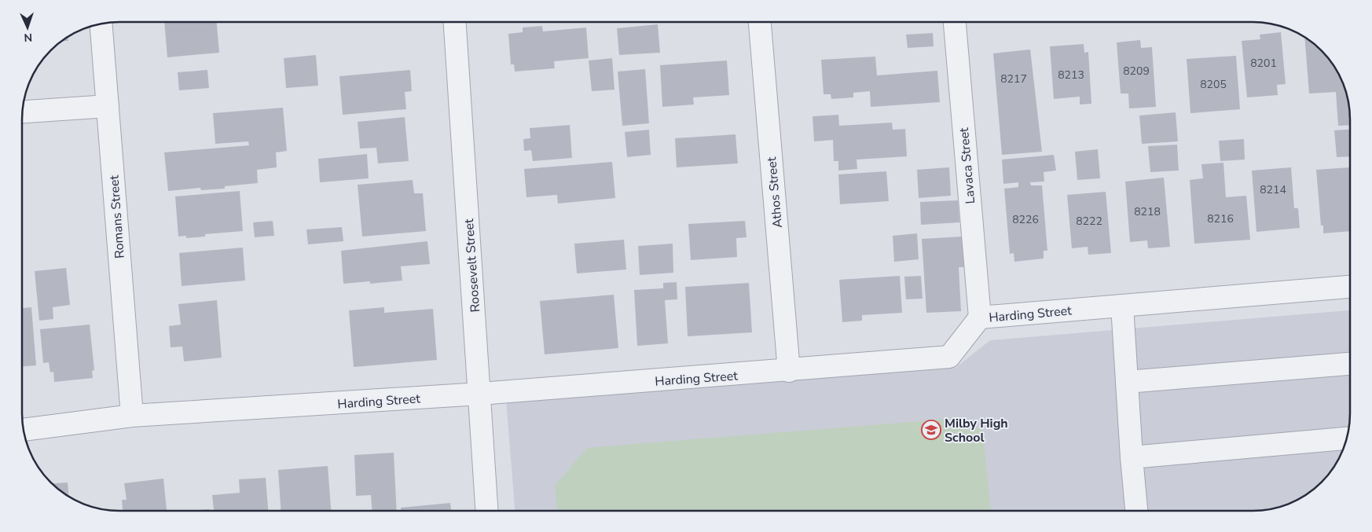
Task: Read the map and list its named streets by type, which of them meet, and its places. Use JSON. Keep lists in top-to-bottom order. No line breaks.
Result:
{"streets":{"street":["Lavaca Street","Athos Street","Romans Street","Roosevelt Street","Harding Street"]},"crossings":[["Lavaca Street","Harding Street"],["Athos Street","Harding Street"],["Romans Street","Harding Street"],["Roosevelt Street","Harding Street"]],"places":{"school or university":["Milby High School"]},"house_numbers":["8201","8209","8213","8217","8205","8214","8218","8216","8226","8222"],"north":"bottom"}
